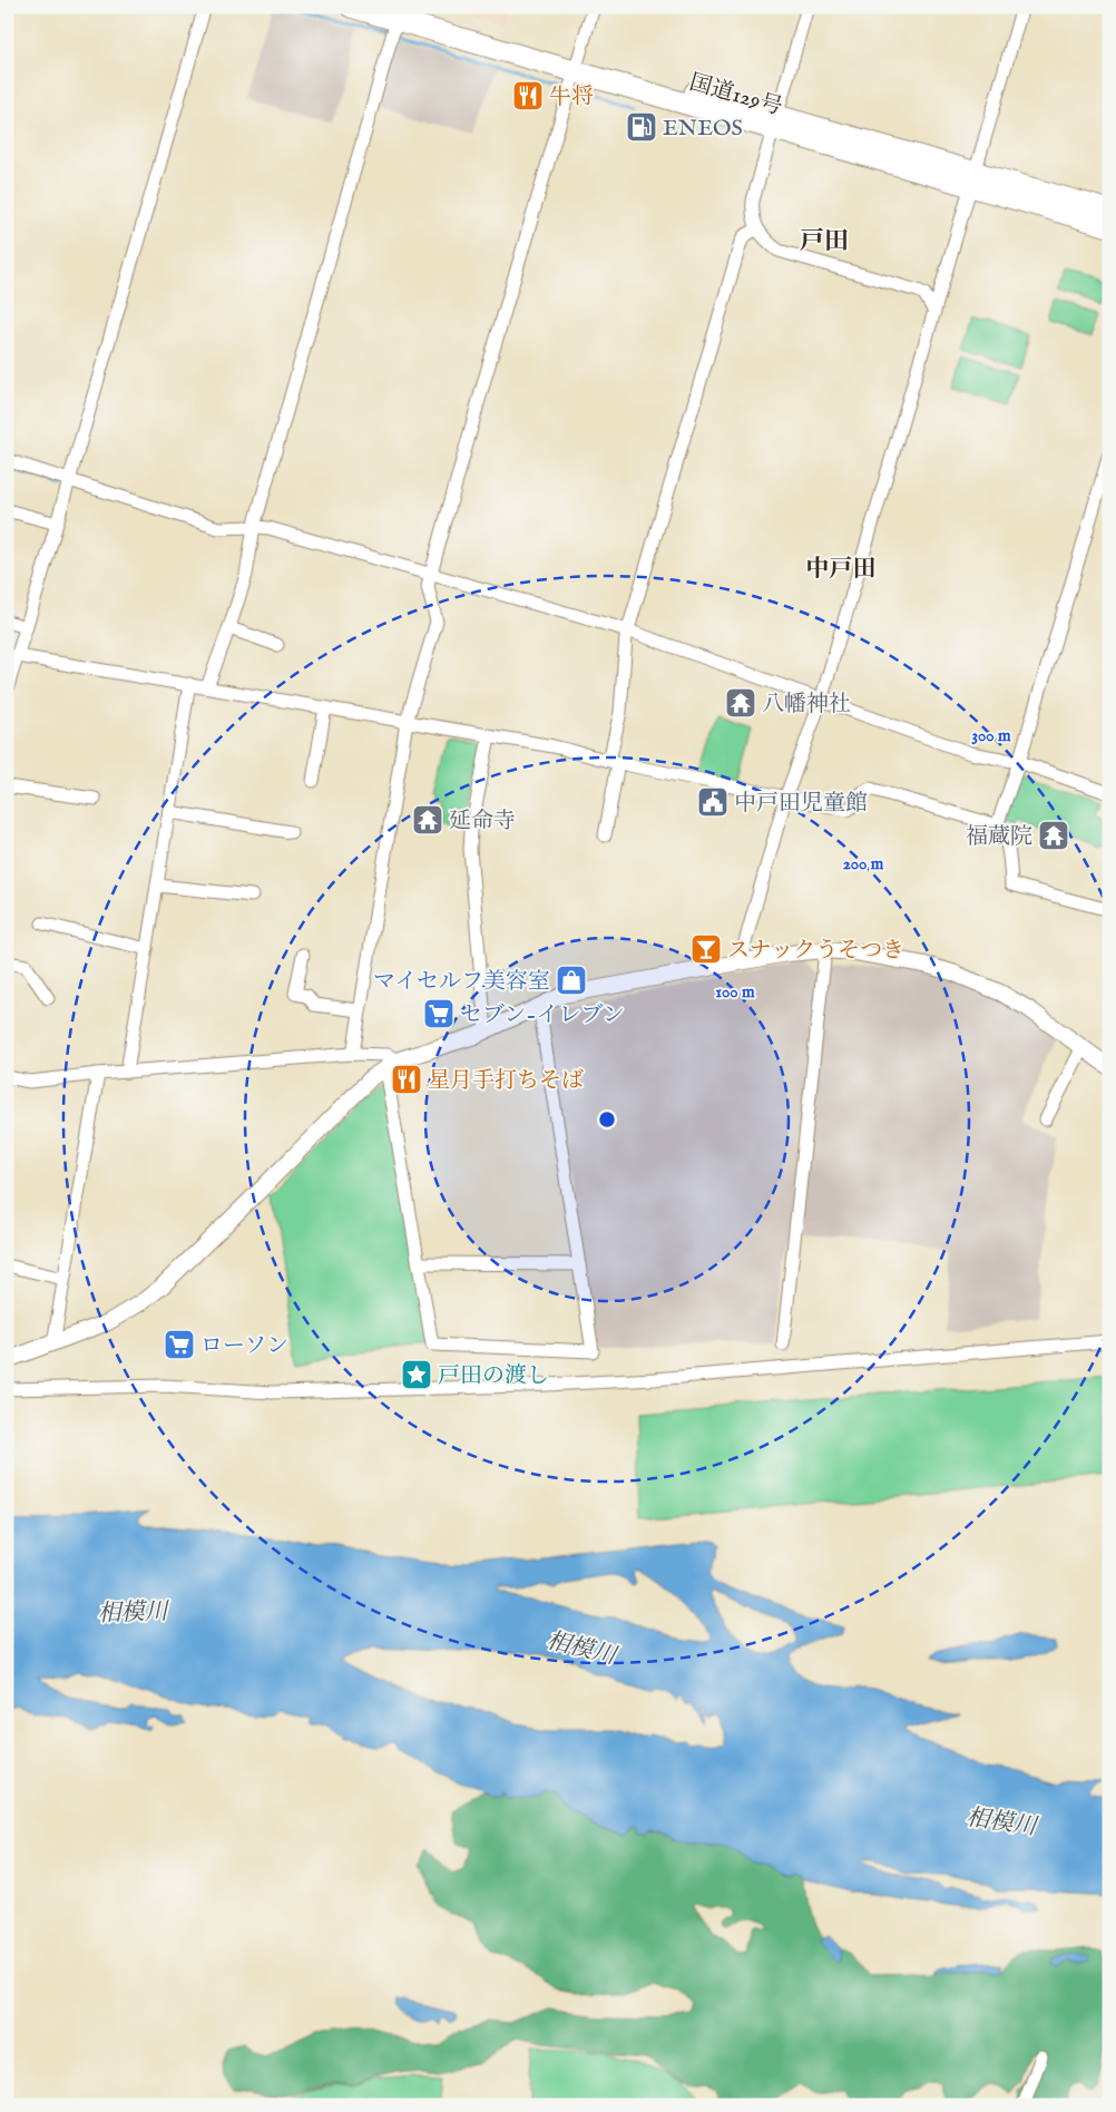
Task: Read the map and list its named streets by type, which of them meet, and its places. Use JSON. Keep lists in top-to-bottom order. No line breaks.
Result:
{"streets":{"highway":["国道129号"]},"districts":["戸田","中戸田"],"water":["相模川"],"places":{"restaurant":["牛将","星月手打ちそば"],"fuel station":["ENEOS"],"temple":["八幡神社","延命寺","福蔵院"],"public building":["中戸田児童館"],"bar":["スナックうそつき"],"shop":["マイセルフ美容室"],"supermarket":["セブン-イレブン","ローソン"],"place":["戸田の渡し"]},"rings":["300 m","200 m","100 m"]}
